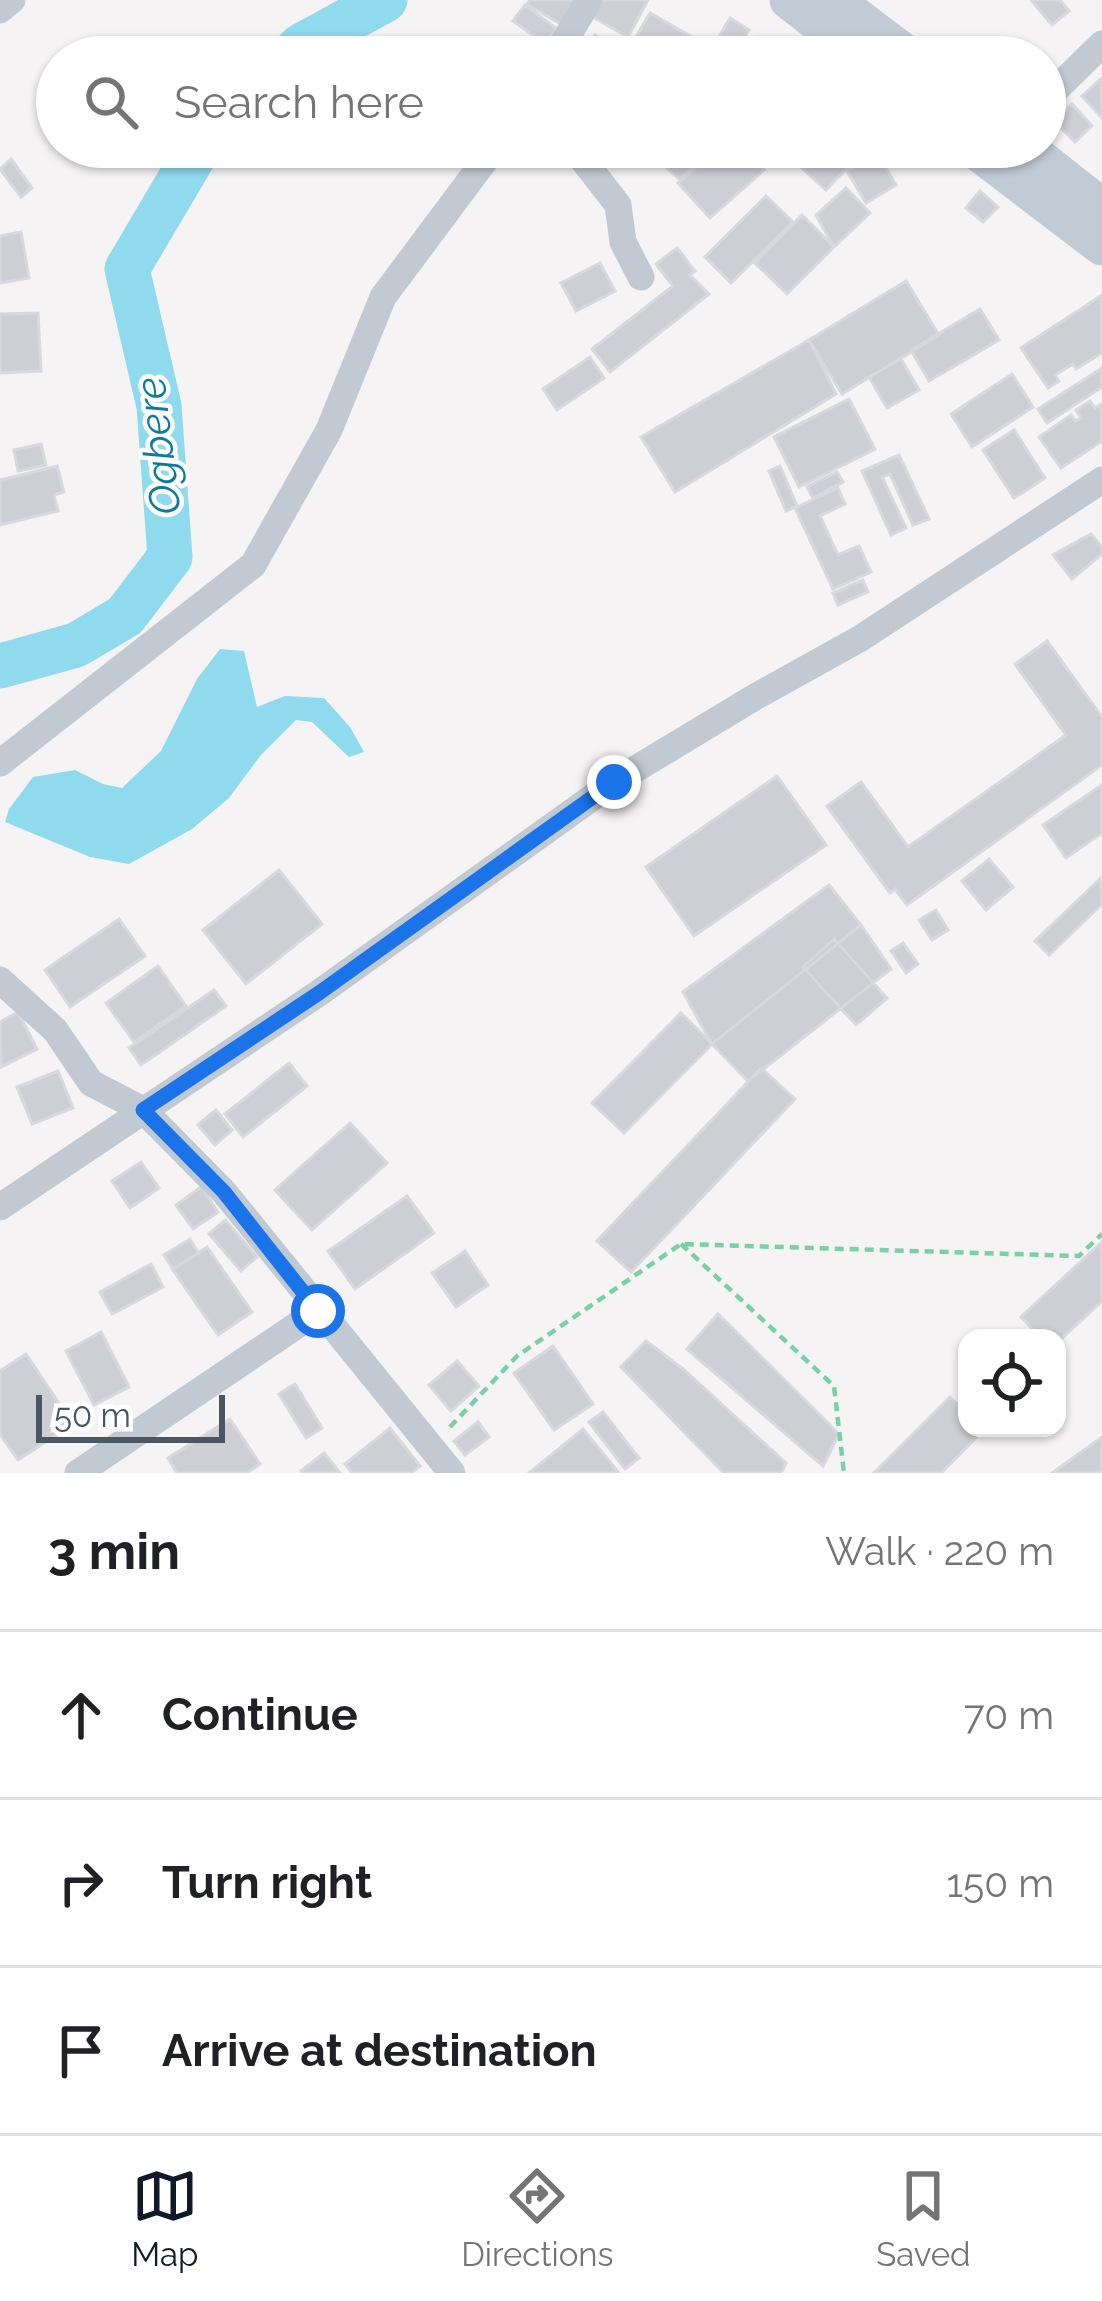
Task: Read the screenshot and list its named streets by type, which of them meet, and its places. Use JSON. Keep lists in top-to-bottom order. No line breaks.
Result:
{"water":["Ogbere"],"scale_bar":"50 m","page":{"search":"Search here","scale":"50 m","heading":["3 min","Walk · 220 m"],"list":[["Continue","70 m"],["Turn right","150 m"],"Arrive at destination"],"nav":["Map","Directions","Saved"]}}
